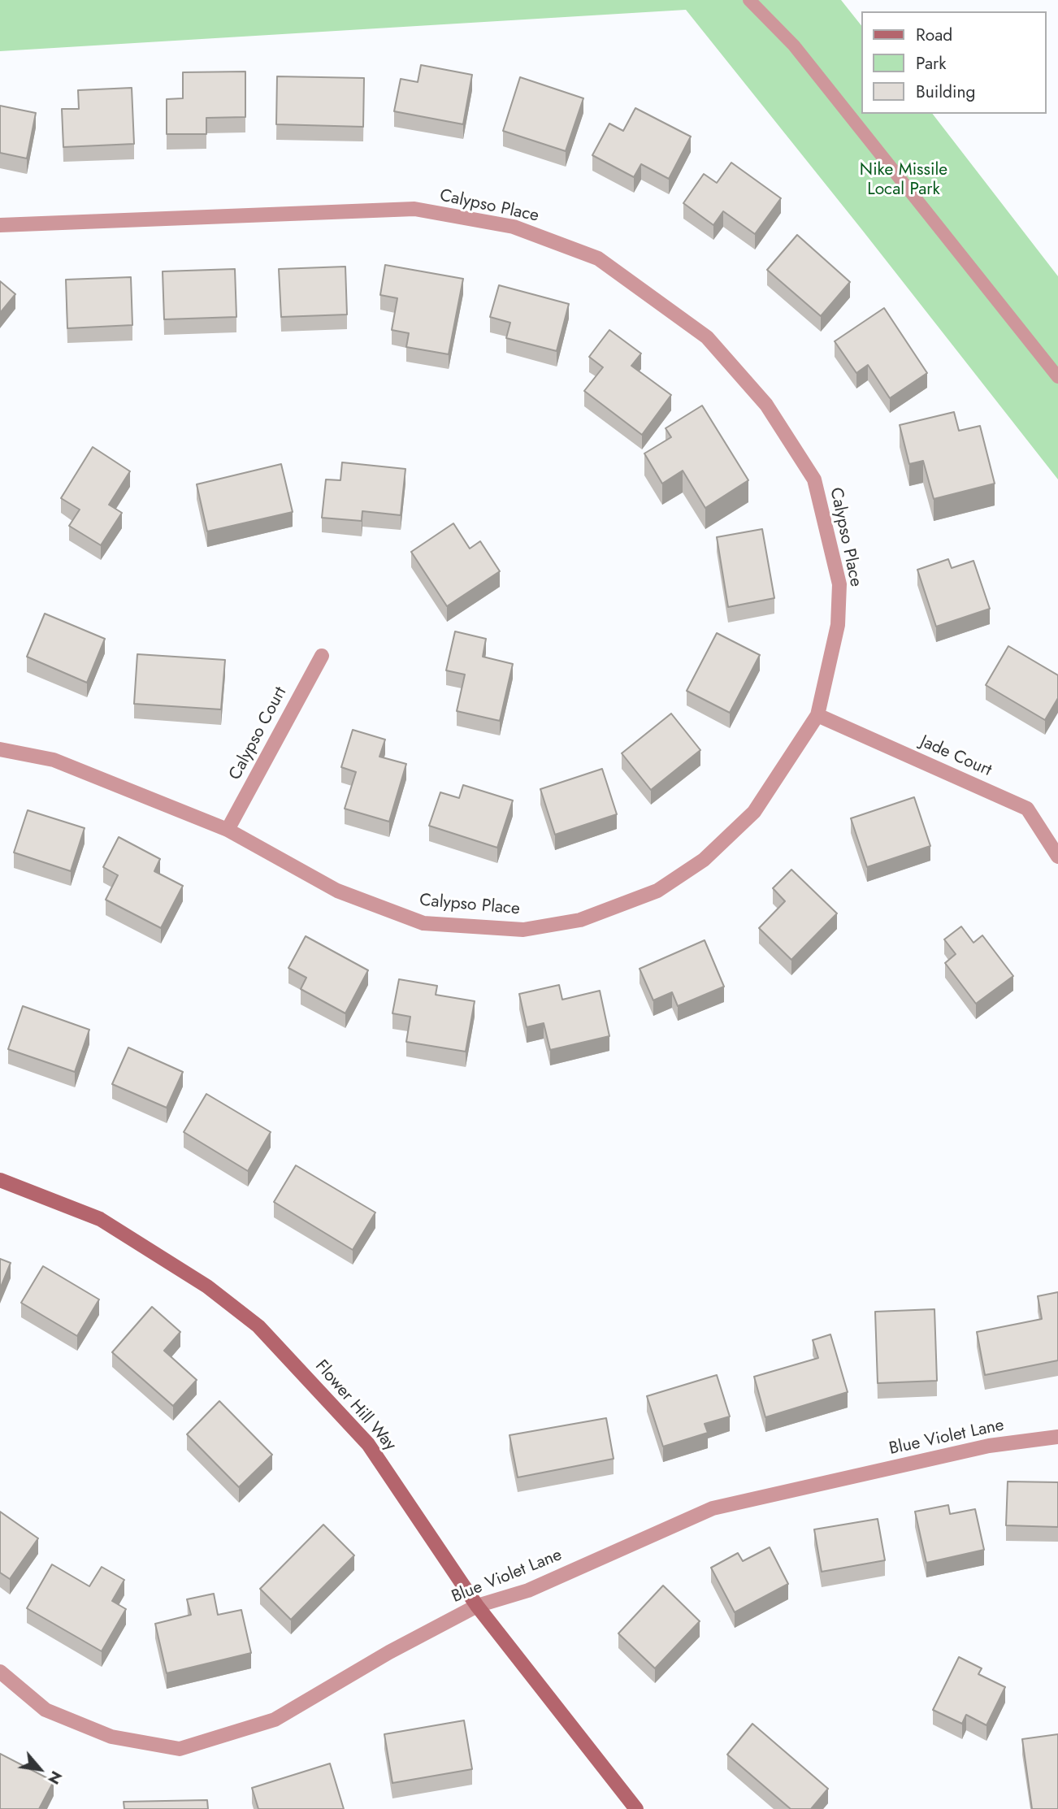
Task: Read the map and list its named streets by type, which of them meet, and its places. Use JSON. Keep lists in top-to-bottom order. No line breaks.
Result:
{"streets":{"street":["Calypso Place","Calypso Court","Jade Court","Flower Hill Way","Blue Violet Lane"]},"crossings":[["Calypso Place","Calypso Court"],["Calypso Place","Jade Court"],["Flower Hill Way","Blue Violet Lane"]],"parks":["Nike Missile Local Park"],"legend":["Road","Park","Building"],"north":"bottom right"}
